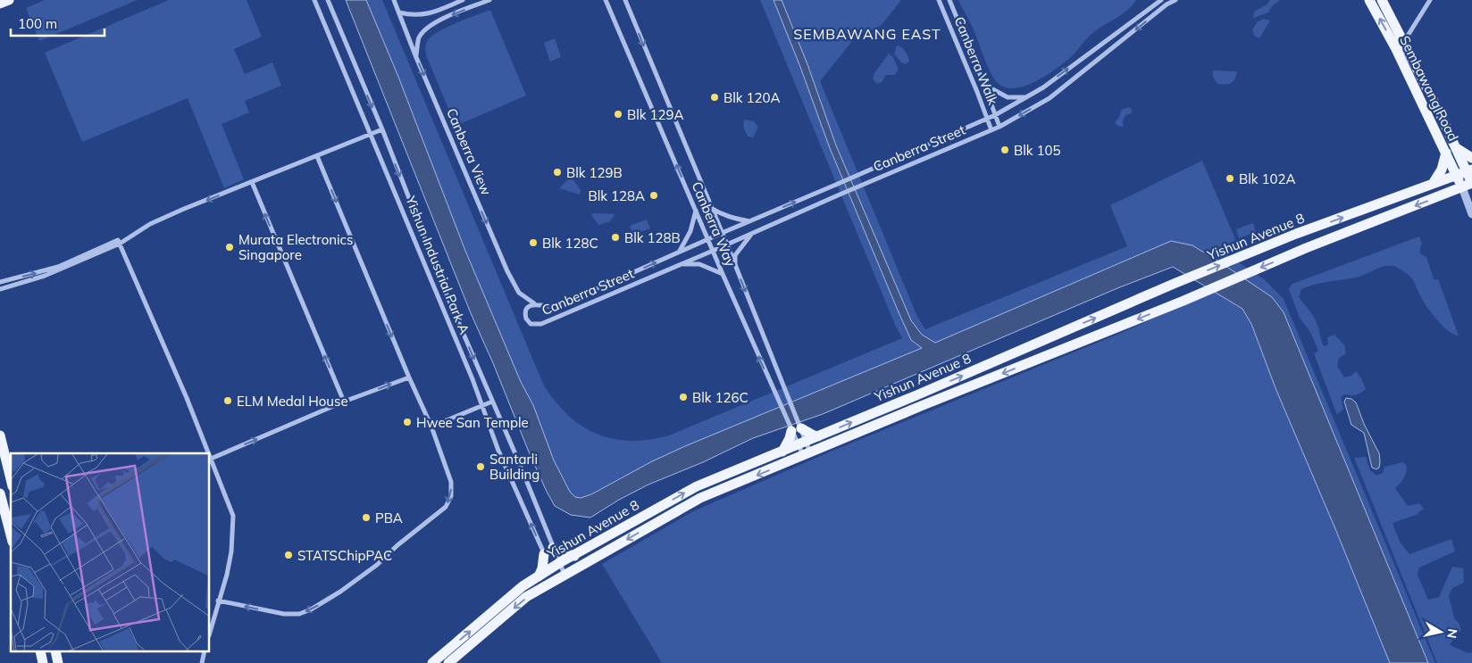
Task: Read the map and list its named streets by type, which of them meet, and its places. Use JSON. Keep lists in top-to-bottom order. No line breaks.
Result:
{"streets":{"main road":["Sembawang Road","Yishun Avenue 8"],"street":["Canberra Walk","Canberra Street","Canberra View","Canberra Way","Yishun Industrial Park A"]},"crossings":[["Canberra Walk","Canberra Street"],["Sembawang Road","Yishun Avenue 8"],["Canberra Street","Canberra View"],["Canberra Street","Canberra Way"],["Canberra Way","Yishun Avenue 8"],["Yishun Avenue 8","Yishun Industrial Park A"]],"one_way":["Canberra View"],"districts":["SEMBAWANG EAST"],"places":["Blk 120A","Blk 129A","Blk 105","Blk 129B","Blk 102A","Blk 128A","Blk 128B","Blk 128C","Murata Electronics Singapore","Blk 126C","ELM Medal House","Hwee San Temple","Santarli Building","PBA","STATSChipPAC"],"scale_bar":"100 m","north":"right"}
